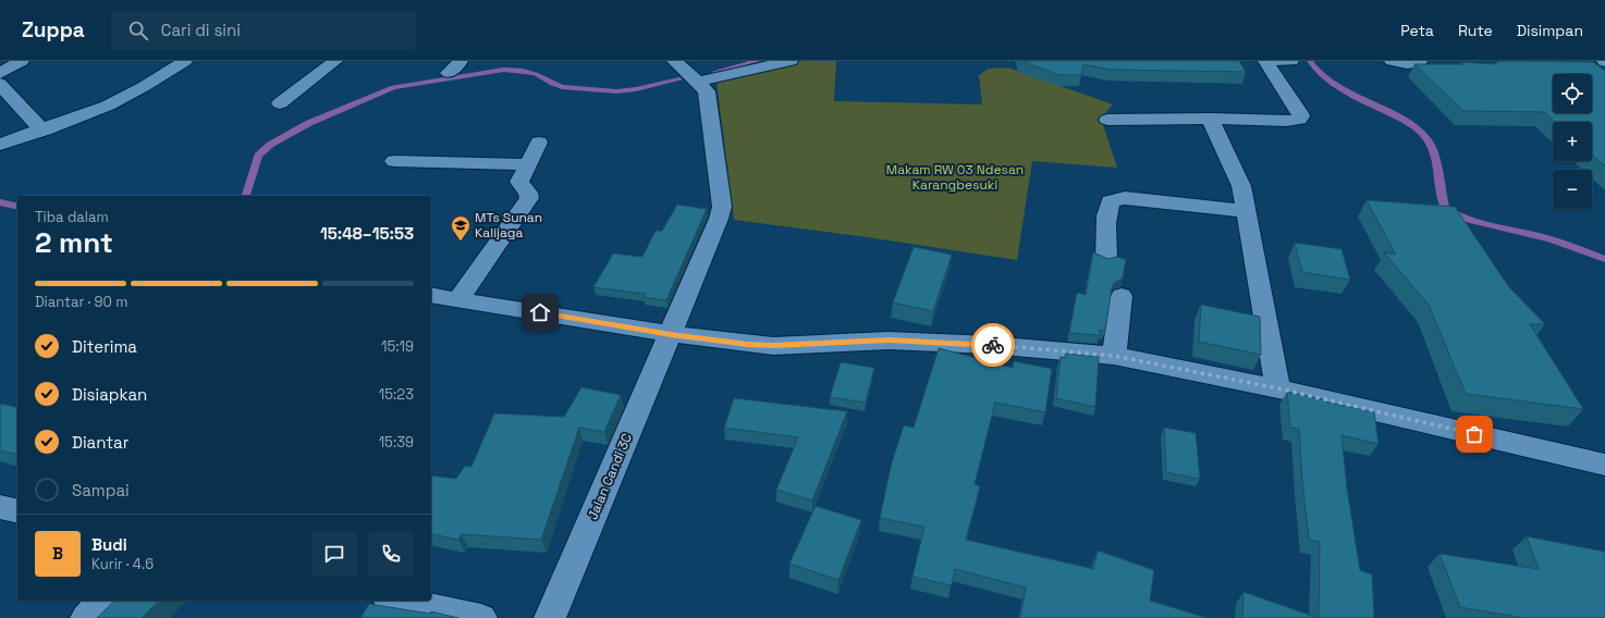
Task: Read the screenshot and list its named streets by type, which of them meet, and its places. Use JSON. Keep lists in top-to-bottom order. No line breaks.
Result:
{"streets":{"street":["Jalan Candi 3C"]},"parks":["Makam RW 03 Ndesan Karangbesuki"],"places":{"school or university":["MTs Sunan Kalijaga"]},"page":{"header":"Zuppa","search":"Cari di sini","nav":["Peta","Rute","Disimpan"],"map_buttons":["+","−"],"heading":["2 mnt","Tiba dalam","15:48–15:53"],"panel":["Budi","Kurir · 4.6"],"bar":"Diantar · 90 m","list":[["Diterima","15:19"],["Disiapkan","15:23"],["Diantar","15:39"],"Sampai"],"round":"B"}}
